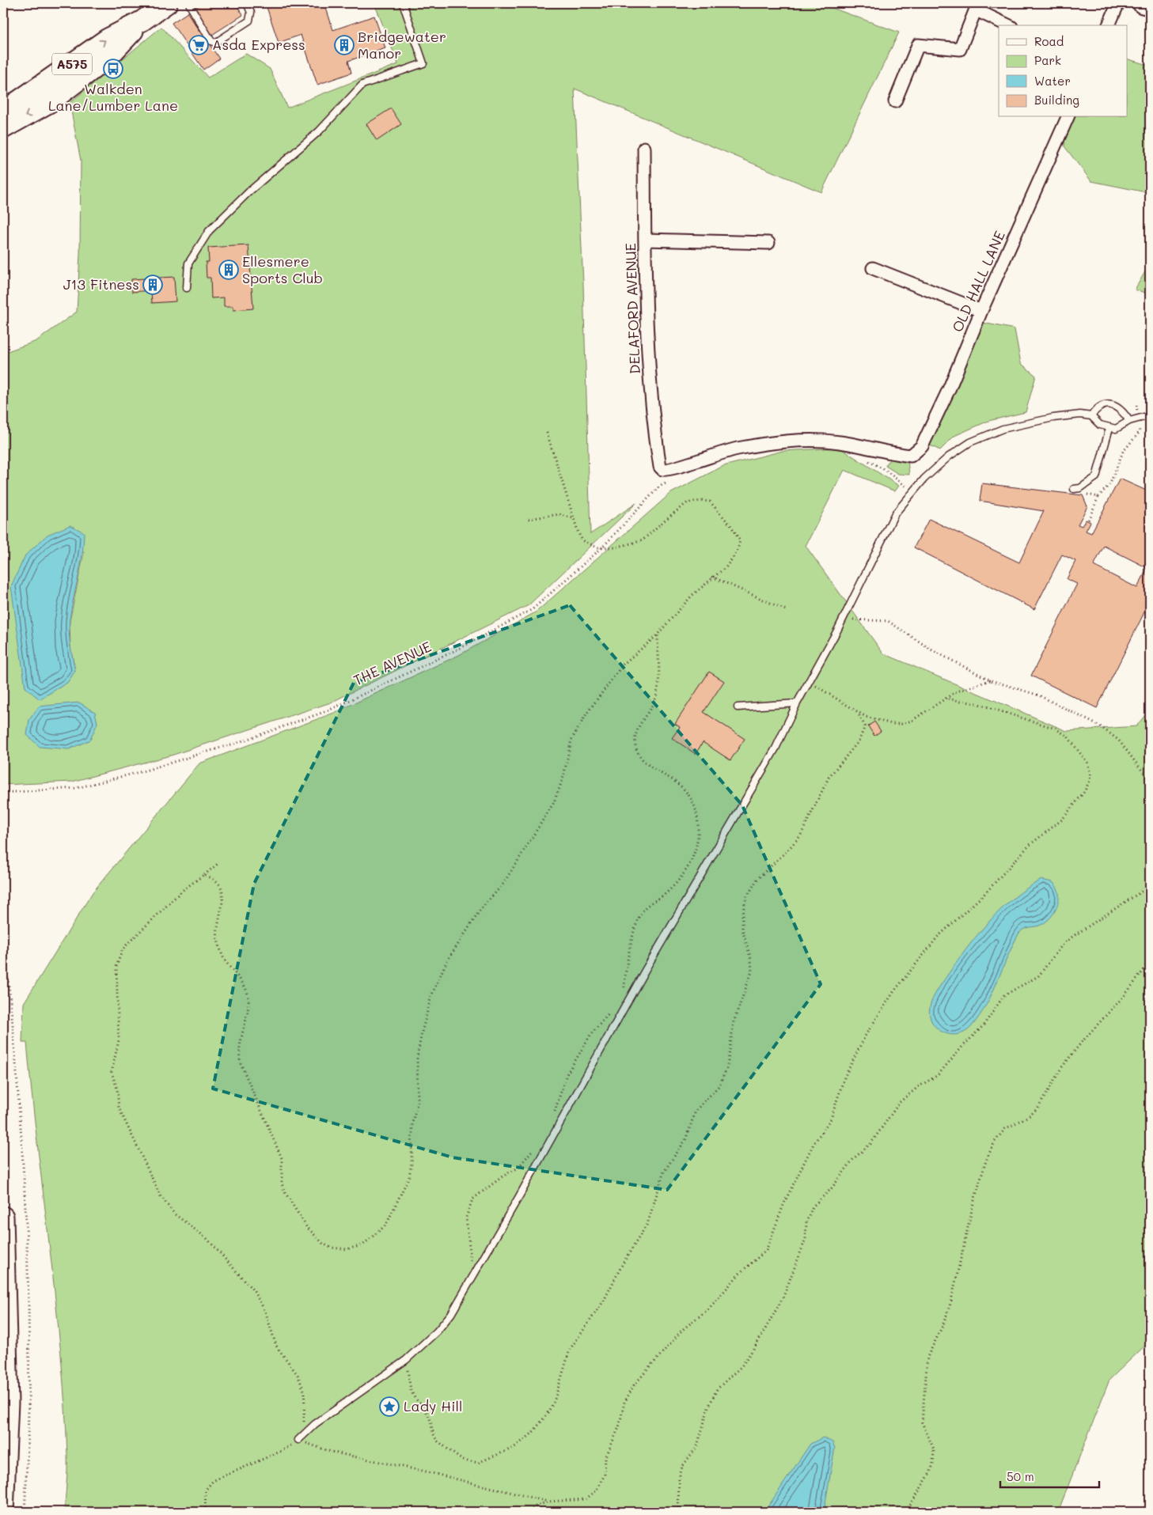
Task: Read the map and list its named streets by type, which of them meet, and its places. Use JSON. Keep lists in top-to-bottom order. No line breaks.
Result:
{"streets":{"highway":["A575"],"street":["OLD HALL LANE","DELAFORD AVENUE"],"path":["THE AVENUE"]},"crossings":[["OLD HALL LANE","DELAFORD AVENUE"]],"places":{"supermarket":["Asda Express"],"building":["Bridgewater Manor","Ellesmere Sports Club","J13 Fitness"],"bus stop":["Walkden Lane/Lumber Lane"],"place":["Lady Hill"]},"legend":["Road","Park","Water","Building"],"scale_bar":"50 m"}
